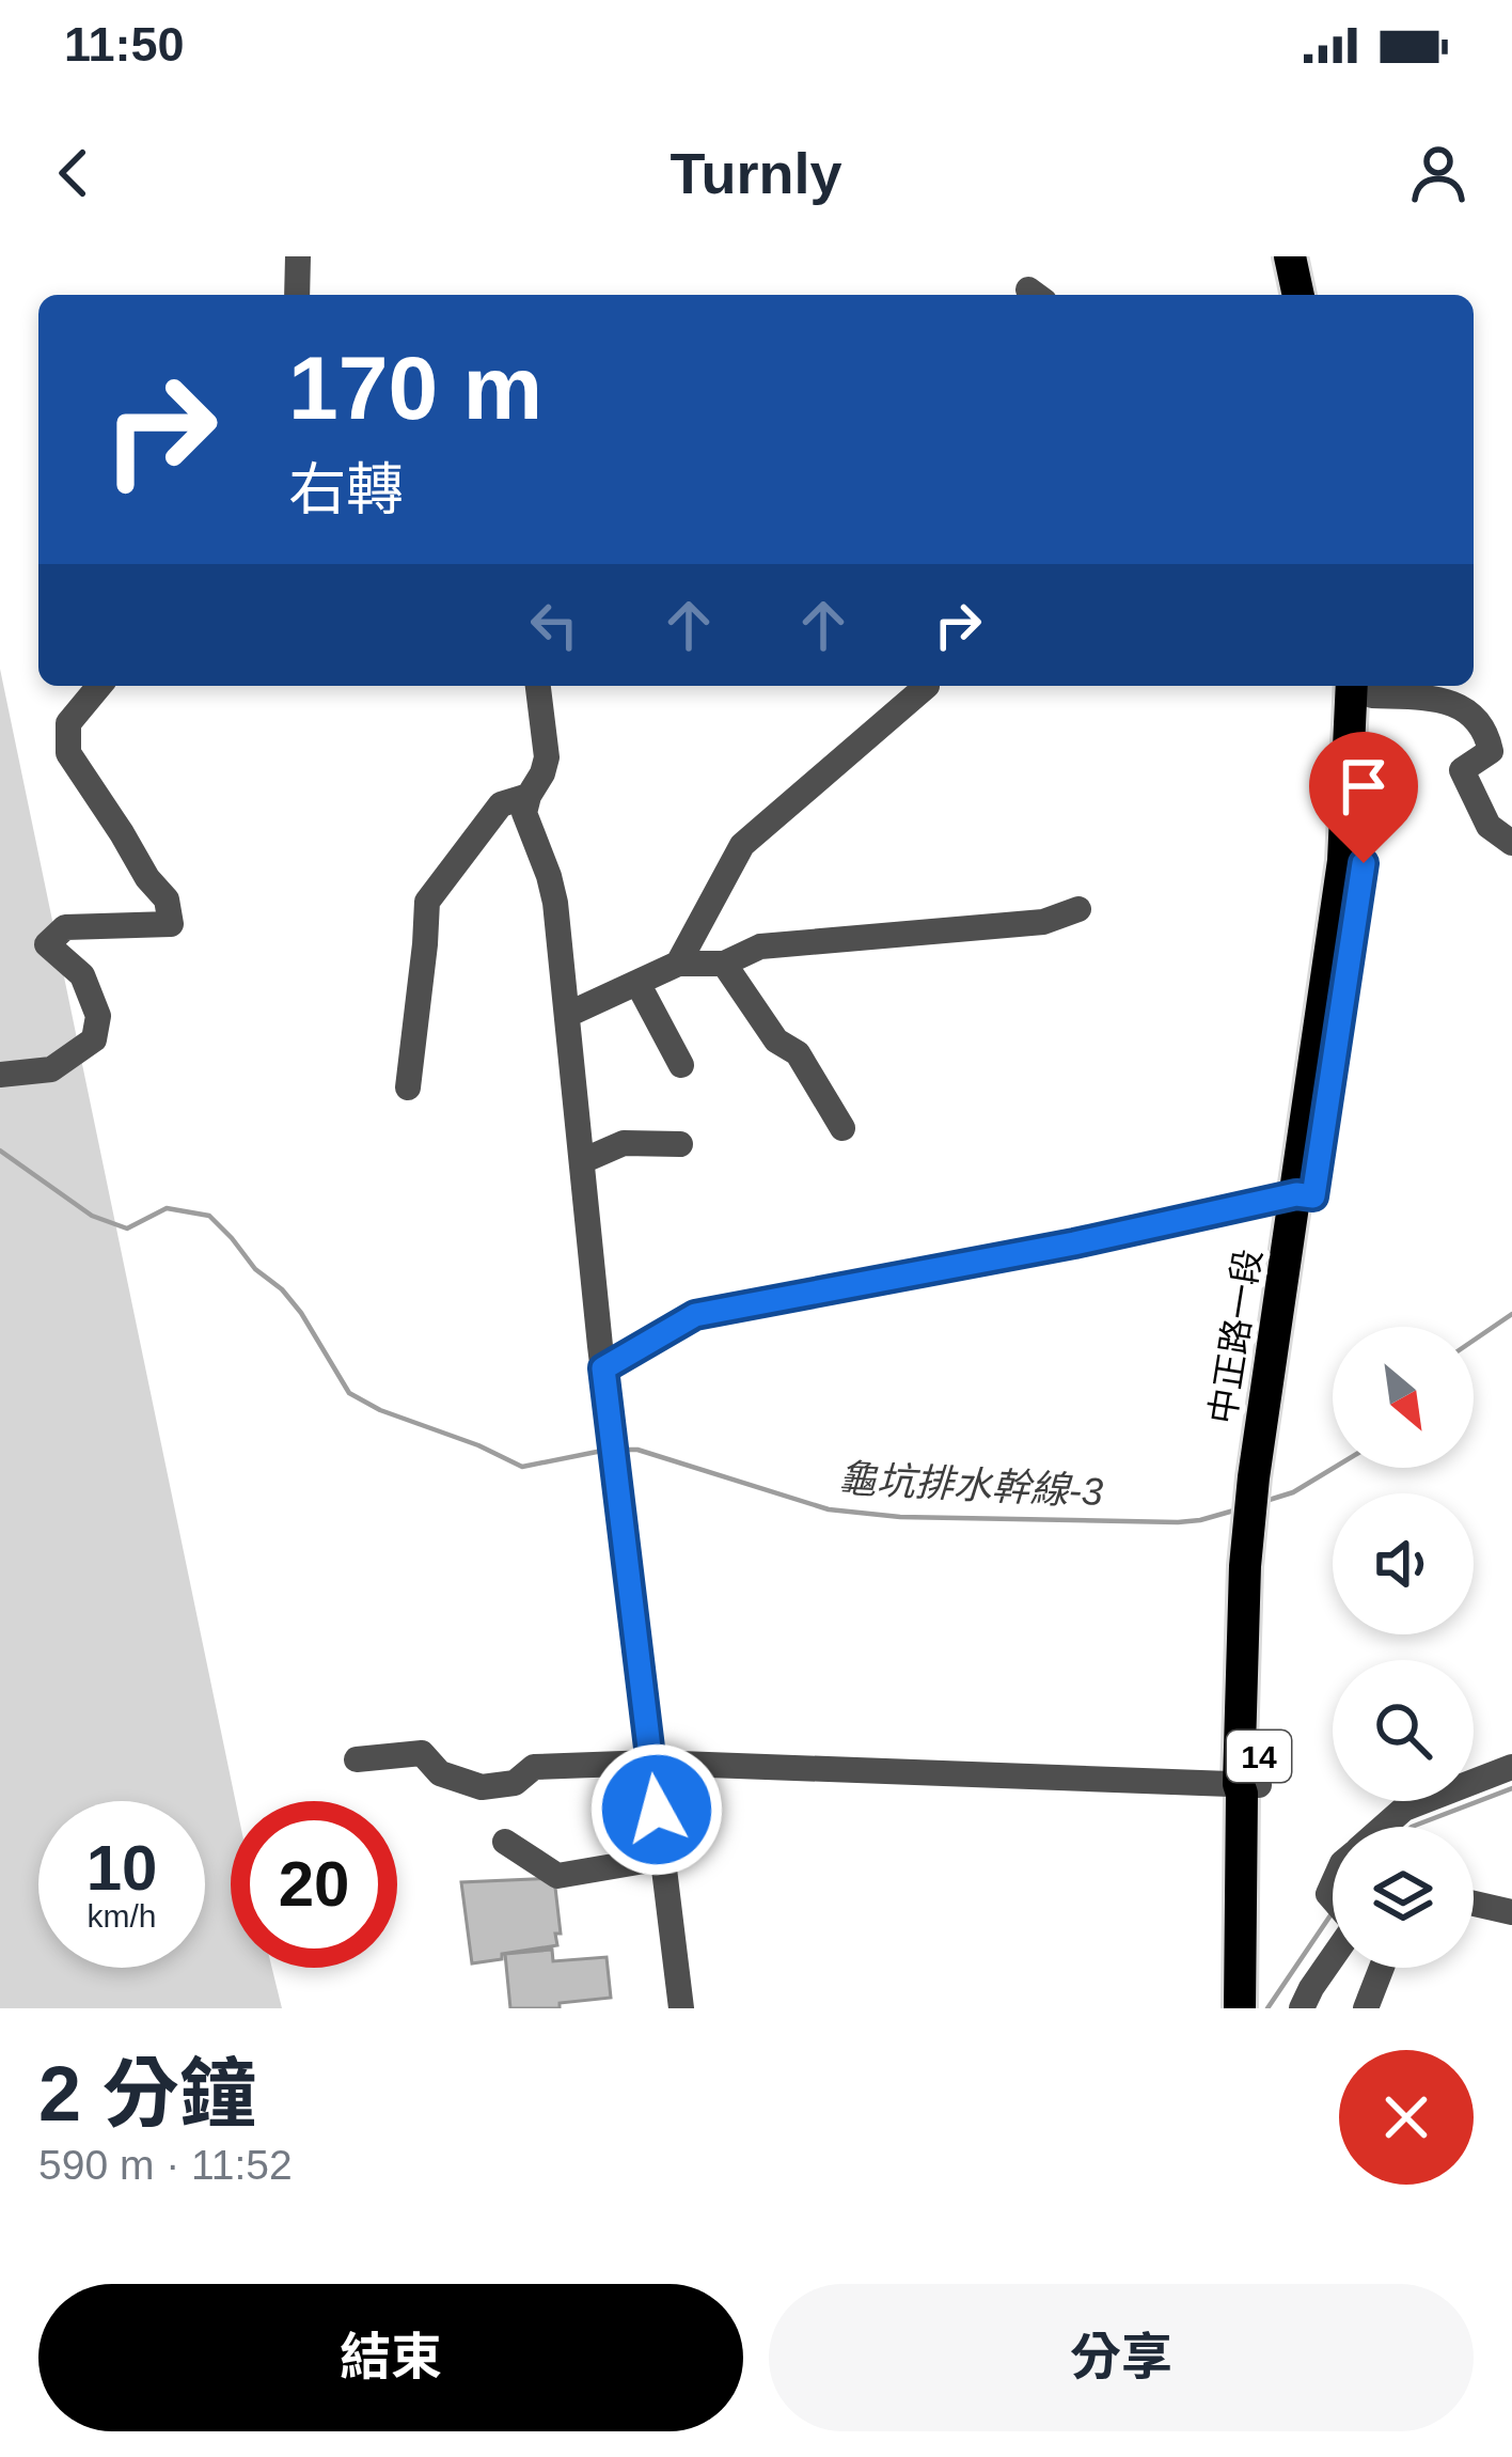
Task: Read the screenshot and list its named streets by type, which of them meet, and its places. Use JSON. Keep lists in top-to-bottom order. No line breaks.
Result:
{"streets":{"main road":["中正路一段","14"]},"water":["龜坑排水幹線-3"],"north":"bottom right","page":{"status":"11:50","header":"Turnly","turn":["170 m","右轉"],"speed":"10 km/h","limit":"20","heading":["2 分鐘","590 m · 11:52"],"buttons":["結束","分享"]}}
